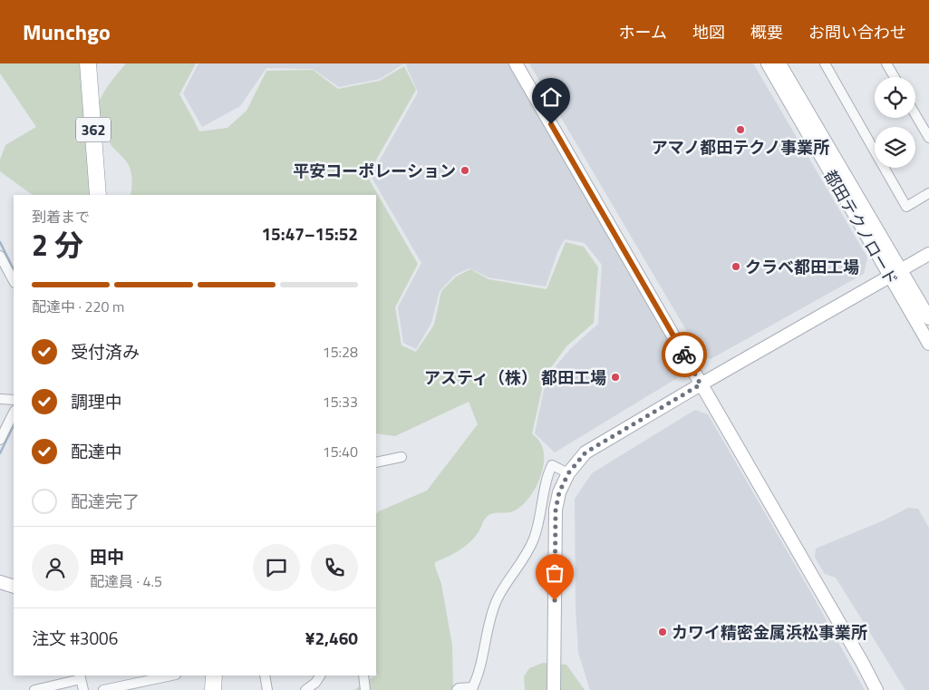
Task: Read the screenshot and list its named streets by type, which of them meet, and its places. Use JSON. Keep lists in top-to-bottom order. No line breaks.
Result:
{"streets":{"highway":["362"],"street":["都田テクノロード"]},"places":["アマノ都田テクノ事業所","平安コーポレーション","クラベ都田工場","アスティ（株） 都田工場","カワイ精密金属浜松事業所"],"page":{"header":"Munchgo","nav":["ホーム","地図","概要","お問い合わせ"],"heading":["2 分","到着まで","15:47–15:52"],"panel":["田中","配達員 · 4.5","注文 #3006","¥2,460"],"bar":"配達中 · 220 m","list":[["受付済み","15:28"],["調理中","15:33"],["配達中","15:40"],"配達完了"]}}
